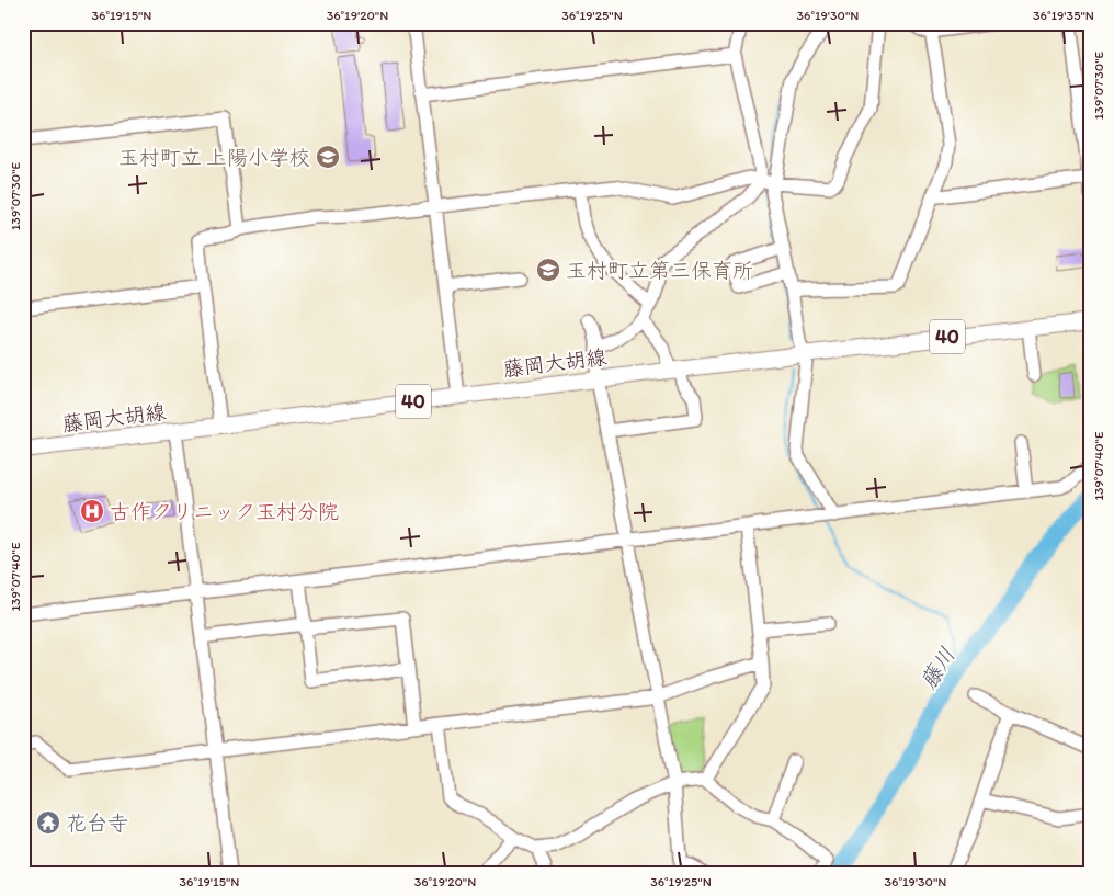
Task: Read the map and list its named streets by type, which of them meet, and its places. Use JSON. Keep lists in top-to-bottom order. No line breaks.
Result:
{"streets":{"main road":["40","藤岡大胡線"]},"water":["藤川"],"places":{"school or university":["玉村町立 上陽小学校","玉村町立第三保育所"],"hospital":["古作クリニック玉村分院"],"temple":["花台寺"]},"coordinates":["36°19'15\"N","36°19'20\"N","36°19'25\"N","36°19'30\"N","36°19'35\"N","139°07'30\"E","139°07'40\"E"]}
